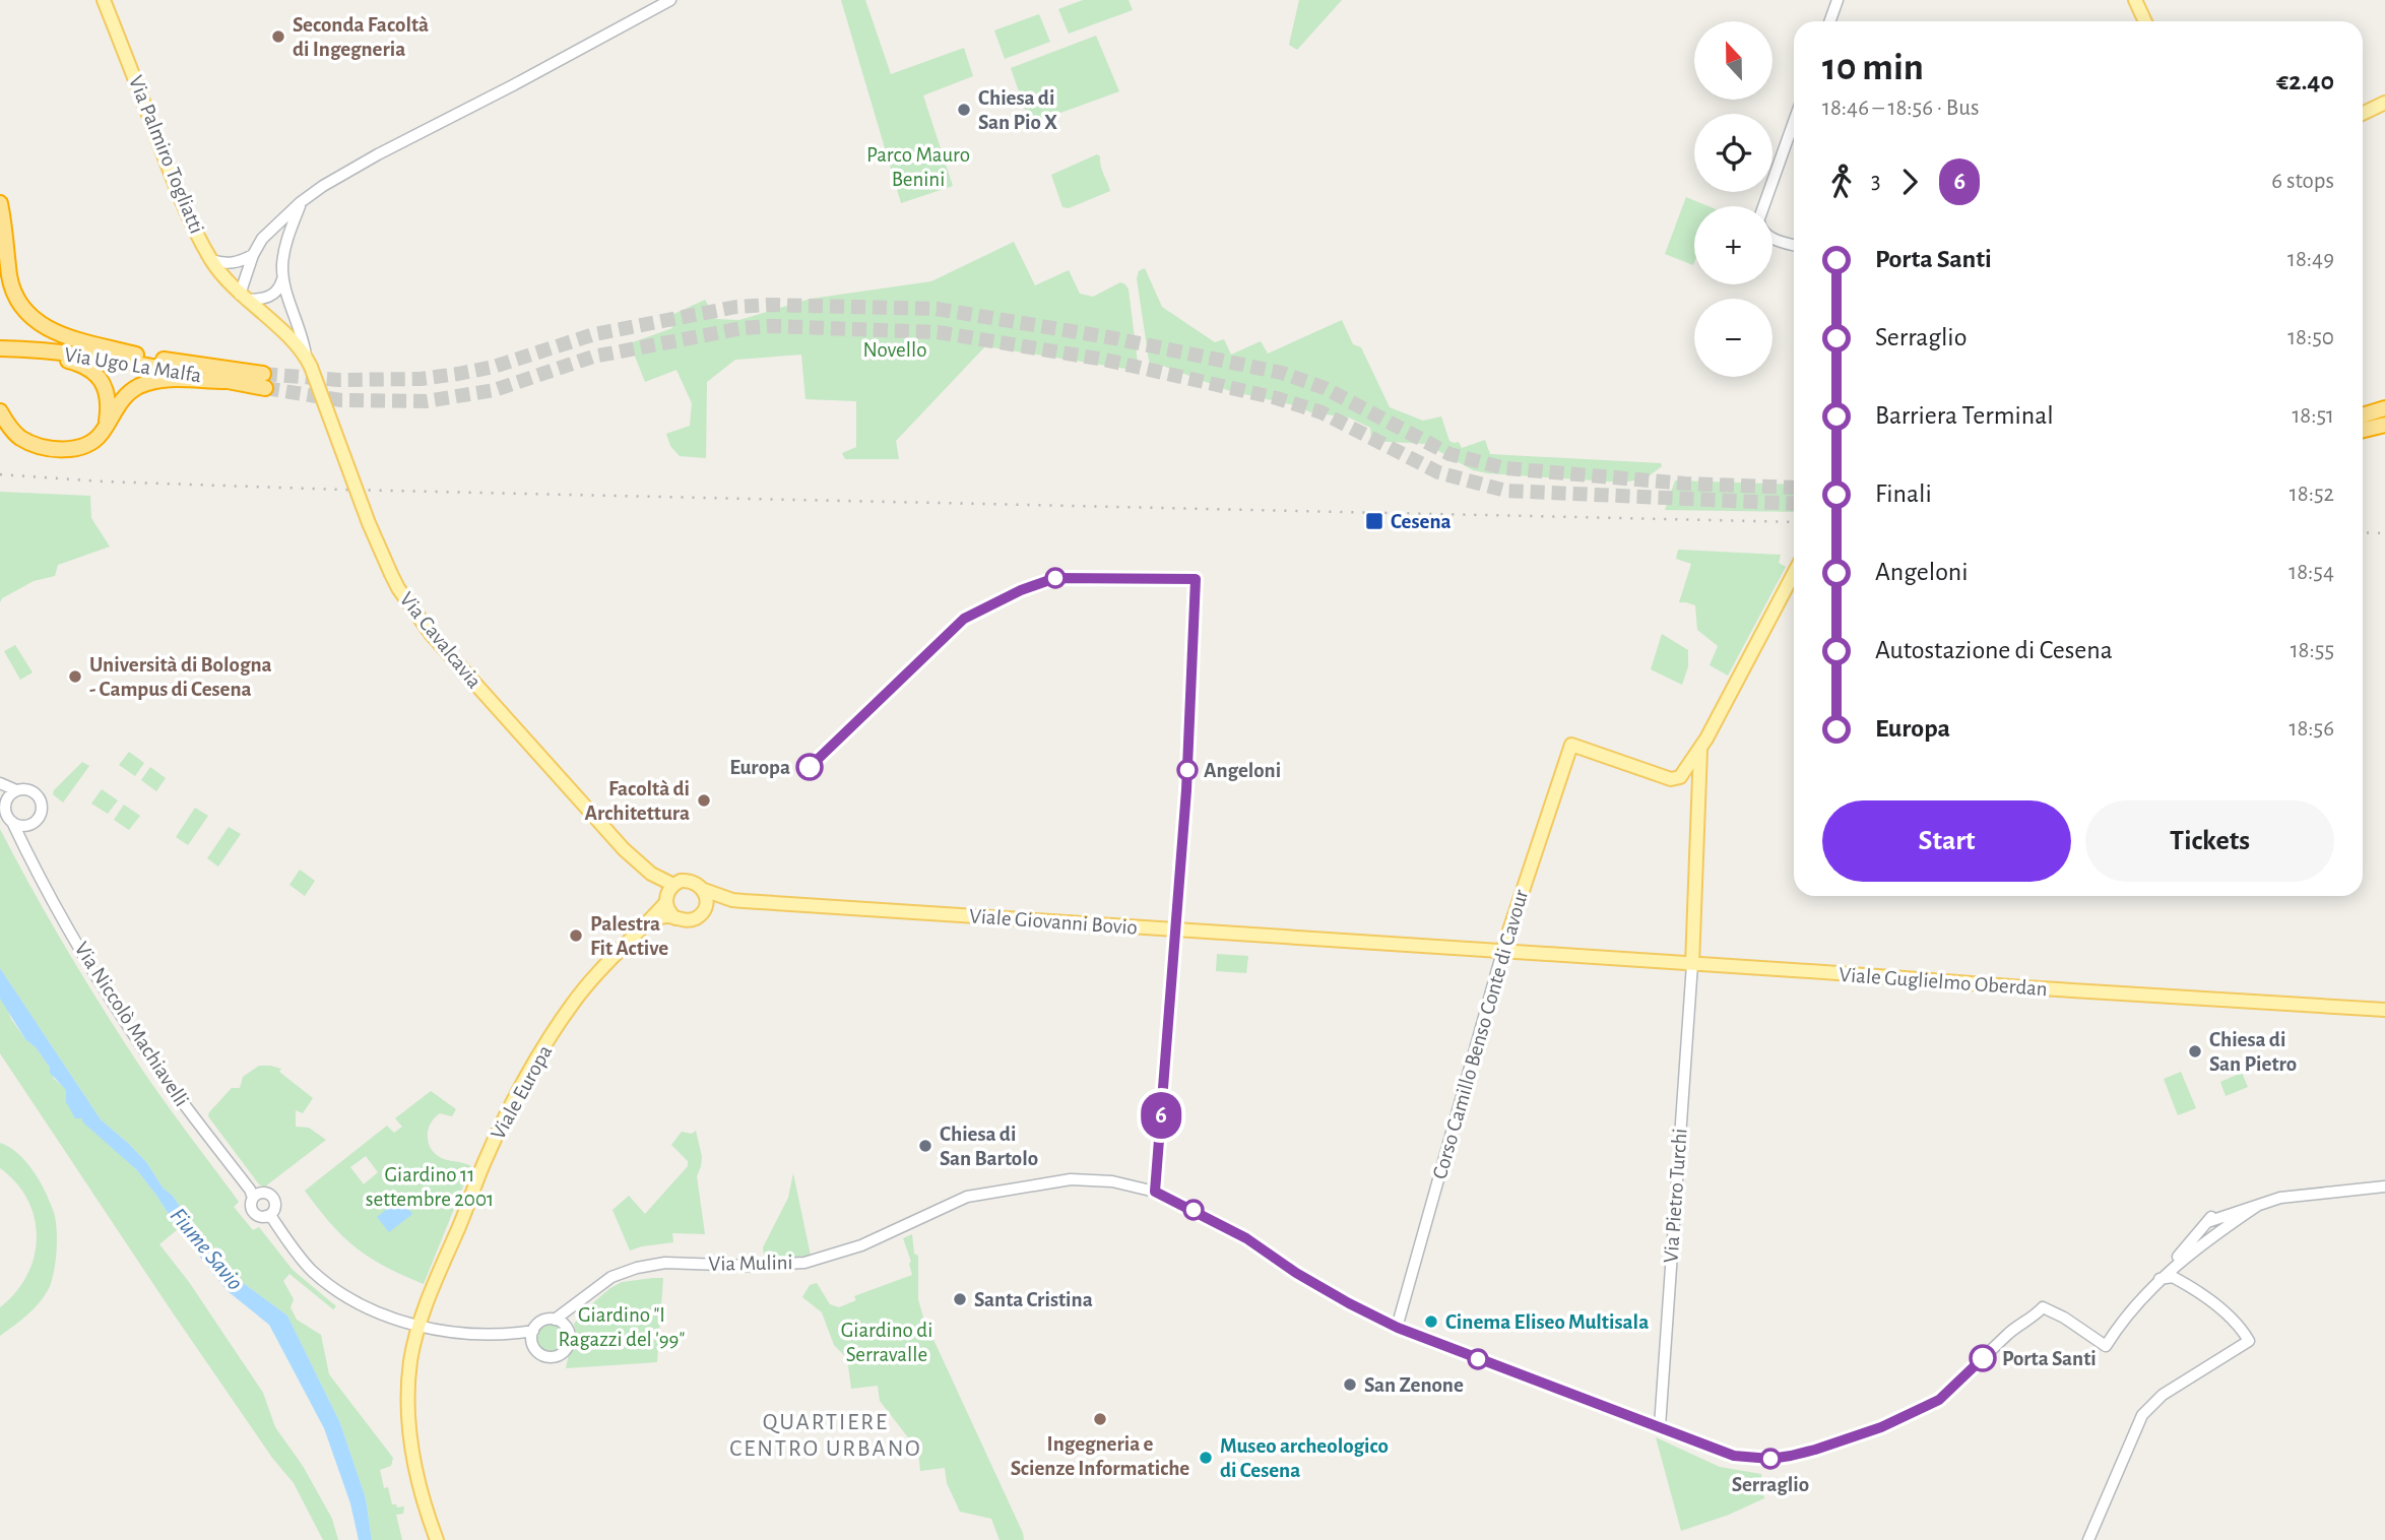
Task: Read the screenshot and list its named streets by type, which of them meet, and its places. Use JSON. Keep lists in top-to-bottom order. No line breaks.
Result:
{"streets":{"highway":["Via Ugo La Malfa"],"main road":["Via Palmiro Togliatti","Via Cavalcavia","Viale Giovanni Bovio","Viale Guglielmo Oberdan","Corso Camillo Benso Conte di Cavour","Viale Europa"],"street":["Via Niccolò Machiavelli","Via Pietro Turchi","Via Mulini"]},"crossings":[["Via Palmiro Togliatti","Via Cavalcavia"],["Via Cavalcavia","Viale Giovanni Bovio"],["Via Cavalcavia","Viale Europa"],["Viale Giovanni Bovio","Viale Guglielmo Oberdan"],["Viale Giovanni Bovio","Corso Camillo Benso Conte di Cavour"],["Viale Giovanni Bovio","Viale Europa"],["Viale Guglielmo Oberdan","Corso Camillo Benso Conte di Cavour"],["Viale Guglielmo Oberdan","Via Pietro Turchi"],["Corso Camillo Benso Conte di Cavour","Via Mulini"],["Via Pietro Turchi","Via Mulini"]],"districts":["QUARTIERE CENTRO URBANO"],"water":["Fiume Savio"],"parks":["Parco Mauro Benini","Novello","Giardino 11 settembre 2001","Giardino \"I Ragazzi del '99\"","Giardino di Serravalle"],"places":{"other":["Seconda Facoltà di Ingegneria","Chiesa di San Pio X","Università di Bologna - Campus di Cesena","Europa","Angeloni","Facoltà di Architettura","Palestra Fit Active","Chiesa di San Pietro","Chiesa di San Bartolo","Santa Cristina","Cinema Eliseo Multisala","Porta Santi","San Zenone","Ingegneria e Scienze Informatiche","Museo archeologico di Cesena","Serraglio"],"transit":["Cesena"]},"lines":["bus line 6"],"north":"top","page":{"on_map":"6","map_buttons":["+","−"],"heading":["10 min","18:46 – 18:56 · Bus","€2.40"],"legs":["3","6","6 stops"],"list":[{"name":"Porta Santi","value":"18:49"},{"name":"Serraglio","value":"18:50"},{"name":"Barriera Terminal","value":"18:51"},{"name":"Finali","value":"18:52"},{"name":"Angeloni","value":"18:54"},{"name":"Autostazione di Cesena","value":"18:55"},{"name":"Europa","value":"18:56"}],"buttons":["Start","Tickets"]}}
